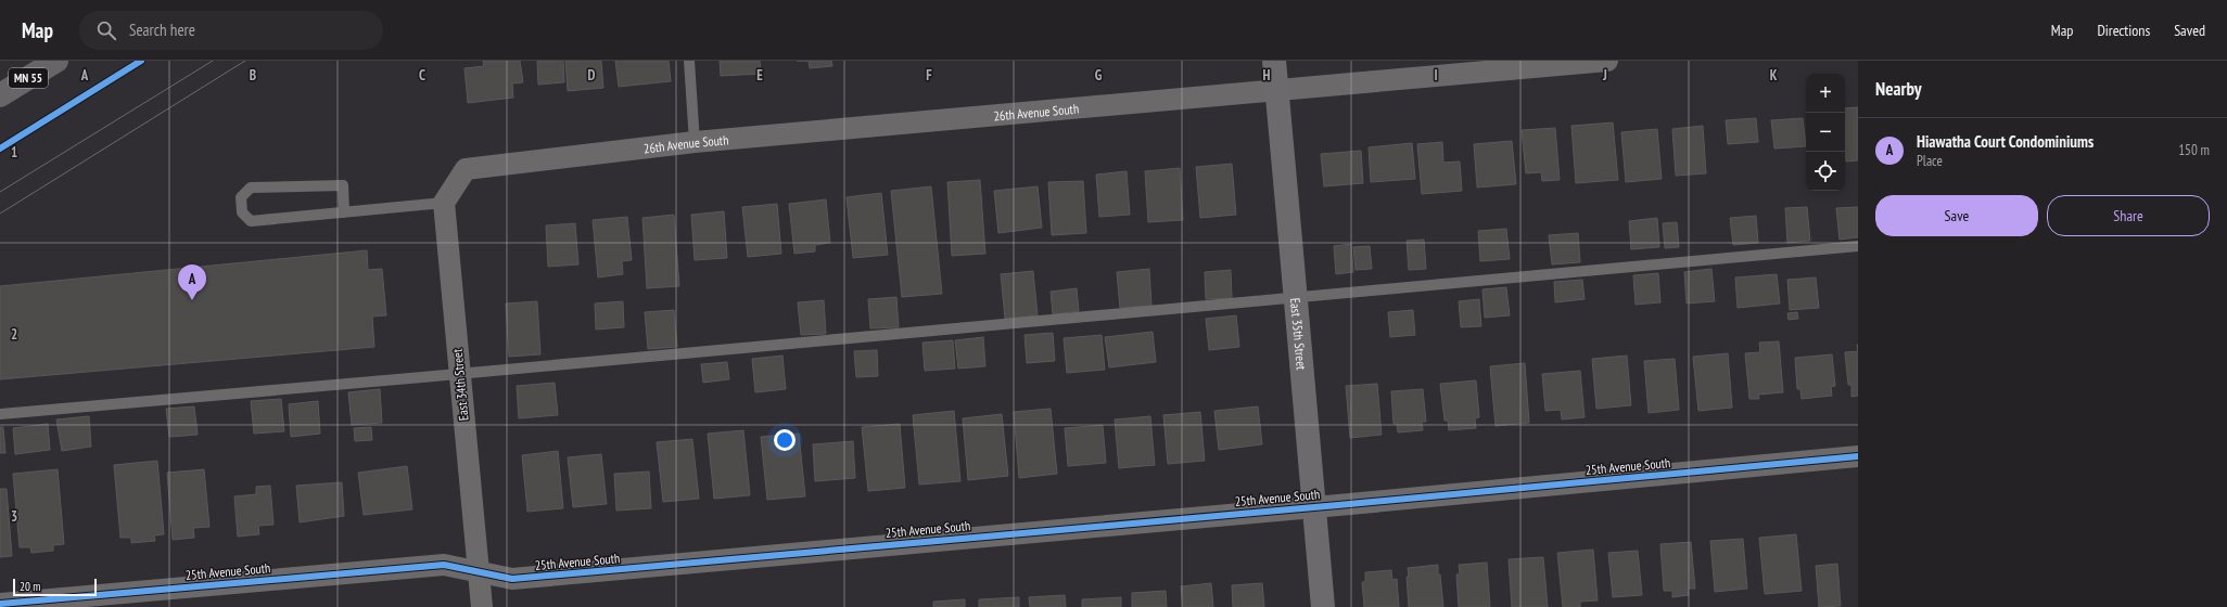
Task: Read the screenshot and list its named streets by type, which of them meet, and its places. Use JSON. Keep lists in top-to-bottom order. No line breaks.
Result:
{"streets":{"highway":["MN 55"],"street":["26th Avenue South","East 35th Street","East 34th Street","25th Avenue South"]},"crossings":[["26th Avenue South","East 35th Street"],["26th Avenue South","East 34th Street"],["East 35th Street","25th Avenue South"],["East 34th Street","25th Avenue South"]],"scale_bar":"20 m","page":{"header":"Map","search":"Search here","nav":["Map","Directions","Saved"],"heading":"Nearby","map_buttons":["+","−"],"list":[{"mark":"A","name":"Hiawatha Court Condominiums","note":"Place","value":"150 m"}],"buttons":["Save","Share"],"pins":"A","scale":"20 m"},"grid":{"columns":["A","B","C","D","E","F","G","H","I","J","K"],"rows":["1","2","3"]}}
